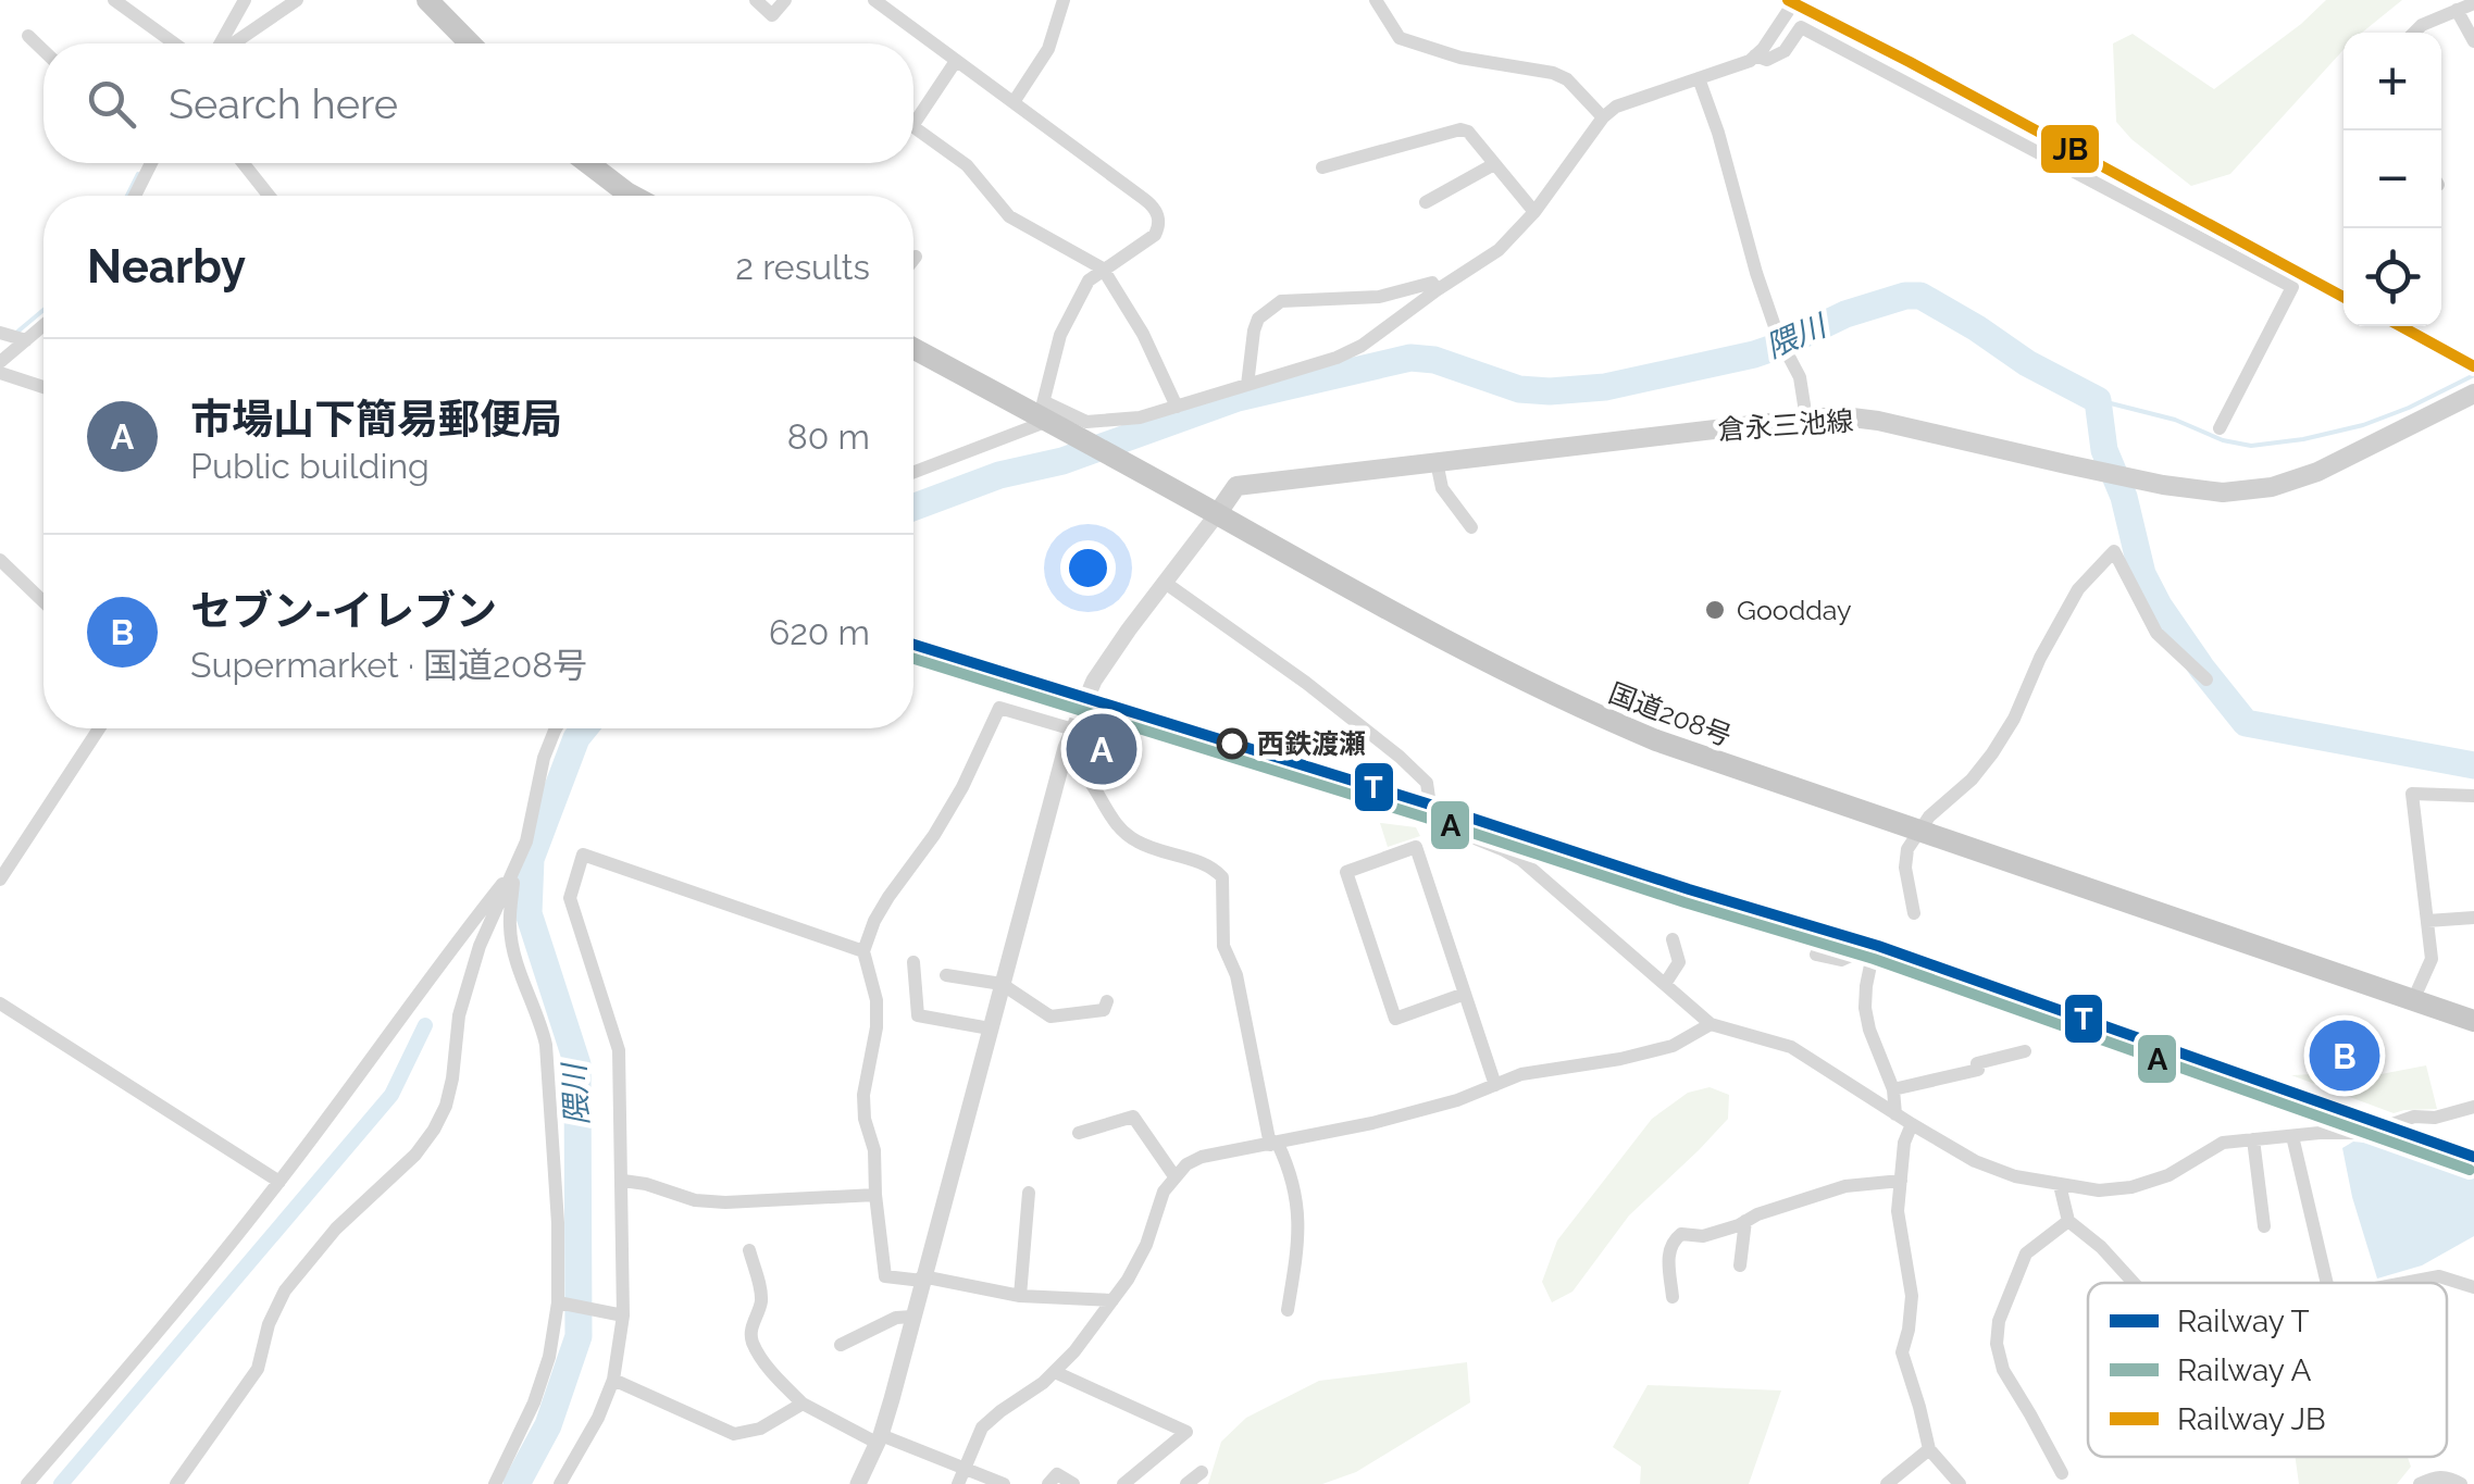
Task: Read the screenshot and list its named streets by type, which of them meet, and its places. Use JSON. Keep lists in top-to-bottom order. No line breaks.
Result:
{"streets":{"highway":["国道208号"],"main road":["倉永三池線"]},"crossings":[["倉永三池線","国道208号"]],"water":["隈川"],"places":["Goodday","西鉄渡瀬"],"lines":["rail line JB","rail line T","rail line A"],"legend":["Railway T","Railway A","Railway JB"],"page":{"map_buttons":["+","−"],"search":"Search here","heading":["Nearby","2 results"],"list":[{"mark":"A","name":"市場山下簡易郵便局","note":"Public building","value":"80 m"},{"mark":"B","name":"セブン-イレブン","note":"Supermarket · 国道208号","value":"620 m"}],"pins":["A","B"]}}
